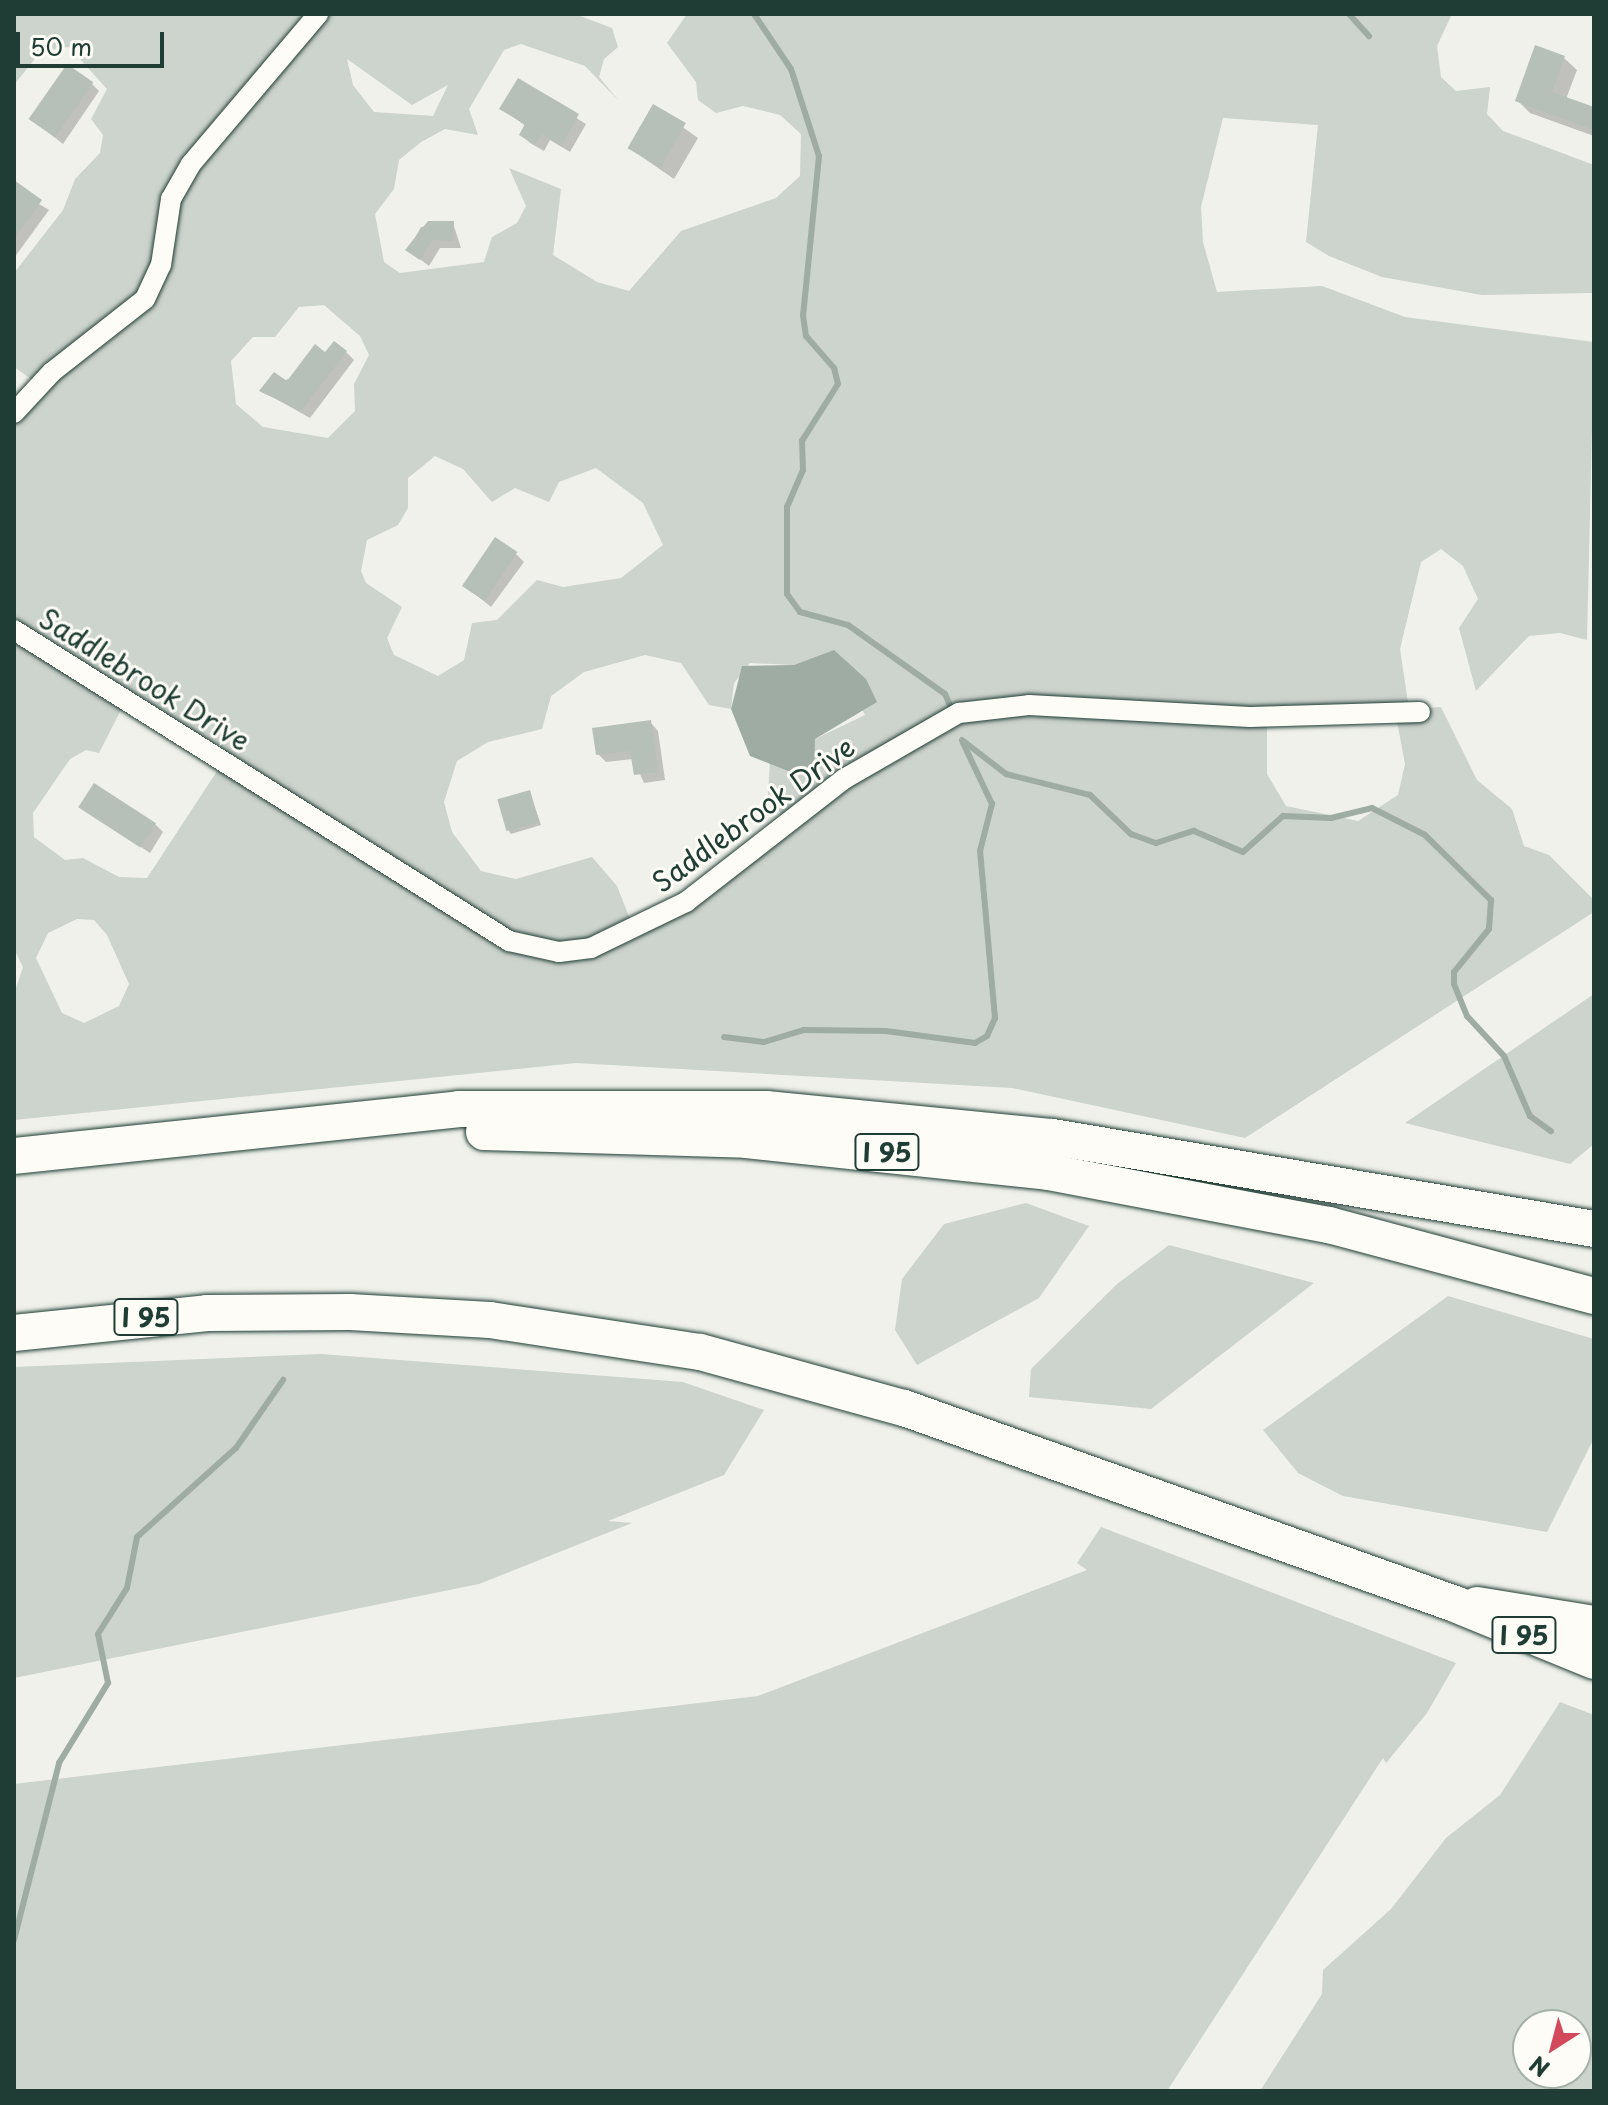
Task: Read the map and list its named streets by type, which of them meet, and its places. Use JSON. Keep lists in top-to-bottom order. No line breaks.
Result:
{"streets":{"highway":["I 95"],"street":["Saddlebrook Drive"]},"scale_bar":"50 m","north":"bottom left"}
